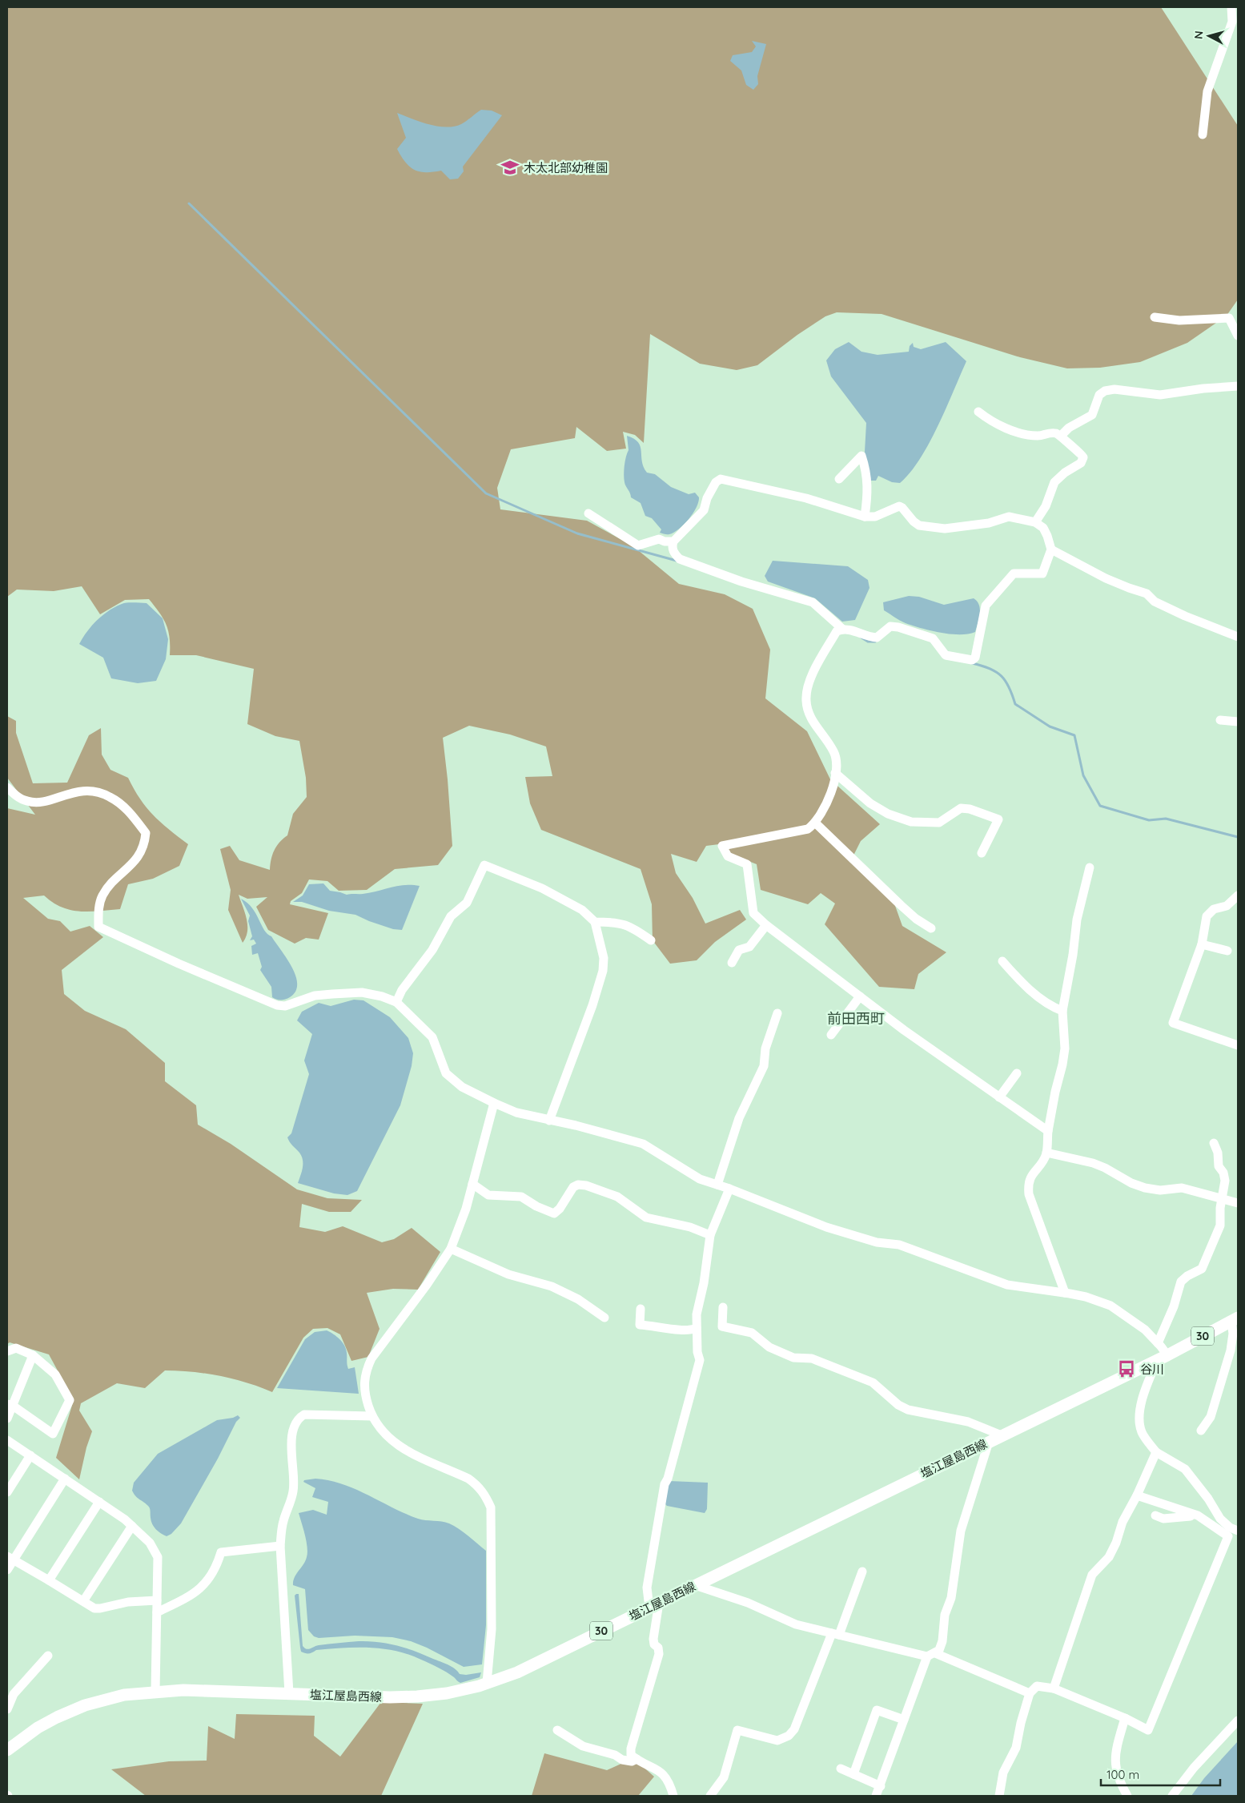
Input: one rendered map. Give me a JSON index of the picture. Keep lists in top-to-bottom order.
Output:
{
  "streets": {
    "main road": ["30", "塩江屋島西線"]
  },
  "districts": ["前田西町"],
  "places": {
    "school or university": ["木太北部幼稚園"],
    "bus stop": ["谷川"]
  },
  "scale_bar": "100 m",
  "north": "left"
}
